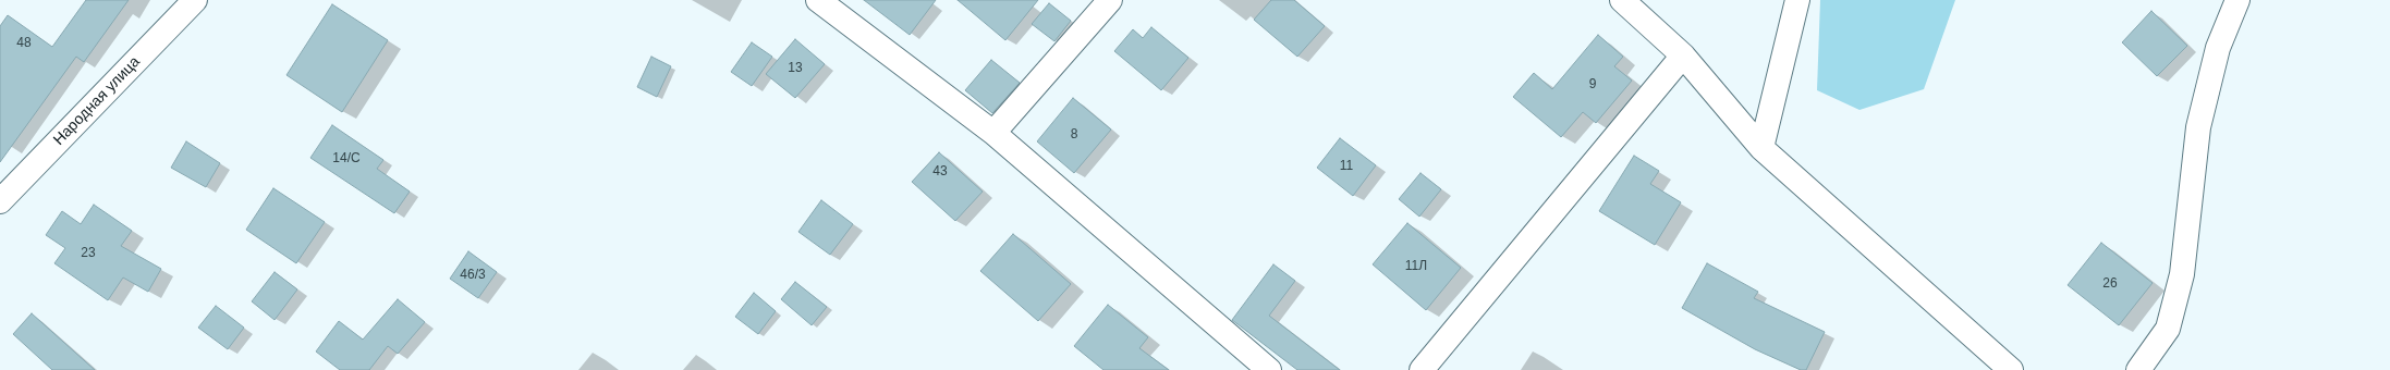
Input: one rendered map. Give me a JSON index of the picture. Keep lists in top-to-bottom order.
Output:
{
  "streets": {
    "street": ["Народная улица"]
  },
  "house_numbers": [
    "48",
    "13",
    "9",
    "8",
    "14/С",
    "11",
    "43",
    "23",
    "11Л",
    "46/3",
    "26"
  ]
}
